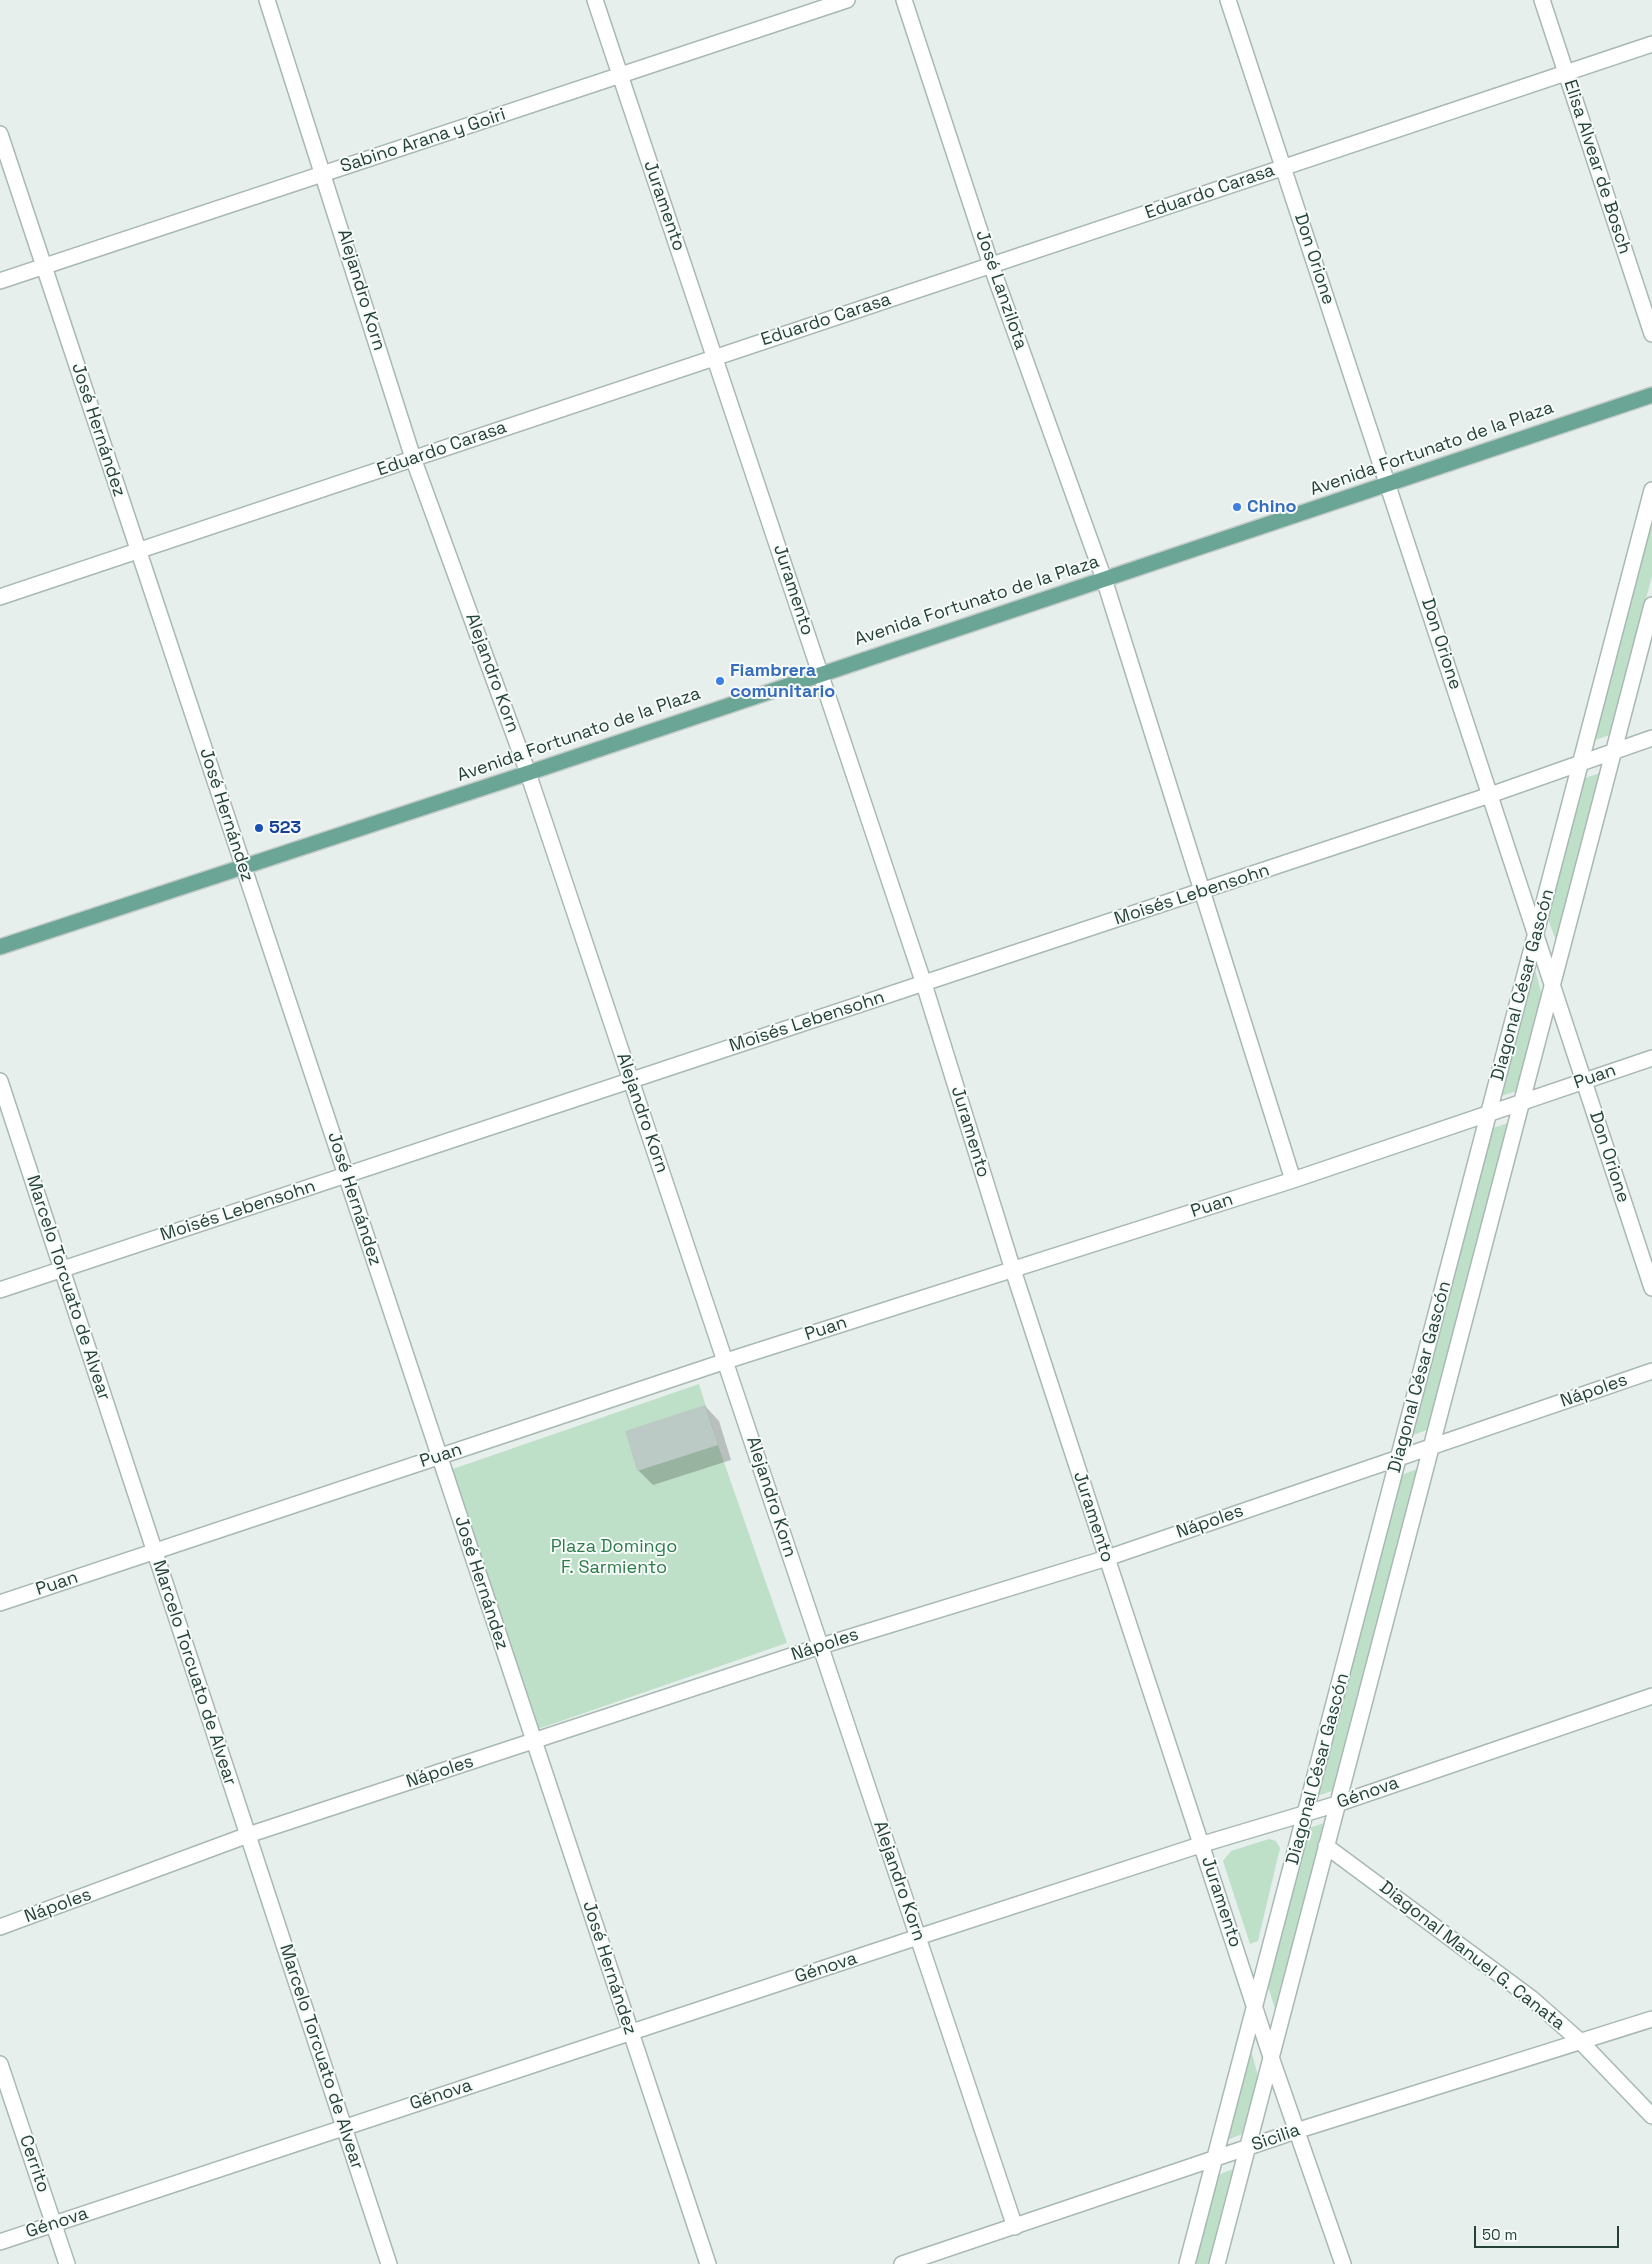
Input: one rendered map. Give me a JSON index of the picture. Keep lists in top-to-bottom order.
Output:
{
  "streets": {
    "main road": ["Avenida Fortunato de la Plaza"],
    "street": [
      "Sabino Arana y Goiri",
      "Elisa Alvear de Bosch",
      "Eduardo Carasa",
      "Juramento",
      "Don Orione",
      "Alejandro Korn",
      "José Lanzilota",
      "José Hernández",
      "Moisés Lebensohn",
      "Diagonal César Gascón",
      "Puan",
      "Marcelo Torcuato de Alvear",
      "Nápoles",
      "Génova",
      "Diagonal Manuel G. Canata",
      "Sicilia",
      "Cerrito"
    ]
  },
  "crossings": [
    ["Sabino Arana y Goiri", "Juramento"],
    ["Sabino Arana y Goiri", "Alejandro Korn"],
    ["Sabino Arana y Goiri", "José Hernández"],
    ["Elisa Alvear de Bosch", "Eduardo Carasa"],
    ["Eduardo Carasa", "Juramento"],
    ["Eduardo Carasa", "Don Orione"],
    ["Eduardo Carasa", "Alejandro Korn"],
    ["Eduardo Carasa", "José Lanzilota"],
    ["Eduardo Carasa", "José Hernández"],
    ["Juramento", "Avenida Fortunato de la Plaza"],
    ["Juramento", "Moisés Lebensohn"],
    ["Juramento", "Diagonal César Gascón"],
    ["Juramento", "Puan"],
    ["Juramento", "Nápoles"],
    ["Juramento", "Génova"],
    ["Juramento", "Sicilia"],
    ["Don Orione", "Avenida Fortunato de la Plaza"],
    ["Don Orione", "Moisés Lebensohn"],
    ["Don Orione", "Diagonal César Gascón"],
    ["Don Orione", "Puan"],
    ["Alejandro Korn", "Avenida Fortunato de la Plaza"],
    ["Alejandro Korn", "Moisés Lebensohn"],
    ["Alejandro Korn", "Puan"],
    ["Alejandro Korn", "Nápoles"],
    ["Alejandro Korn", "Génova"],
    ["Alejandro Korn", "Sicilia"],
    ["José Lanzilota", "Avenida Fortunato de la Plaza"],
    ["José Lanzilota", "Moisés Lebensohn"],
    ["José Lanzilota", "Puan"],
    ["José Hernández", "Avenida Fortunato de la Plaza"],
    ["José Hernández", "Moisés Lebensohn"],
    ["José Hernández", "Puan"],
    ["José Hernández", "Nápoles"],
    ["José Hernández", "Génova"],
    ["Moisés Lebensohn", "Diagonal César Gascón"],
    ["Moisés Lebensohn", "Marcelo Torcuato de Alvear"],
    ["Diagonal César Gascón", "Puan"],
    ["Diagonal César Gascón", "Nápoles"],
    ["Diagonal César Gascón", "Génova"],
    ["Diagonal César Gascón", "Diagonal Manuel G. Canata"],
    ["Diagonal César Gascón", "Sicilia"],
    ["Puan", "Marcelo Torcuato de Alvear"],
    ["Marcelo Torcuato de Alvear", "Nápoles"],
    ["Marcelo Torcuato de Alvear", "Génova"],
    ["Génova", "Cerrito"],
    ["Diagonal Manuel G. Canata", "Sicilia"]
  ],
  "parks": ["Plaza Domingo F. Sarmiento"],
  "places": ["Chino", "Fiambrera comunitario", "523"],
  "scale_bar": "50 m"
}
